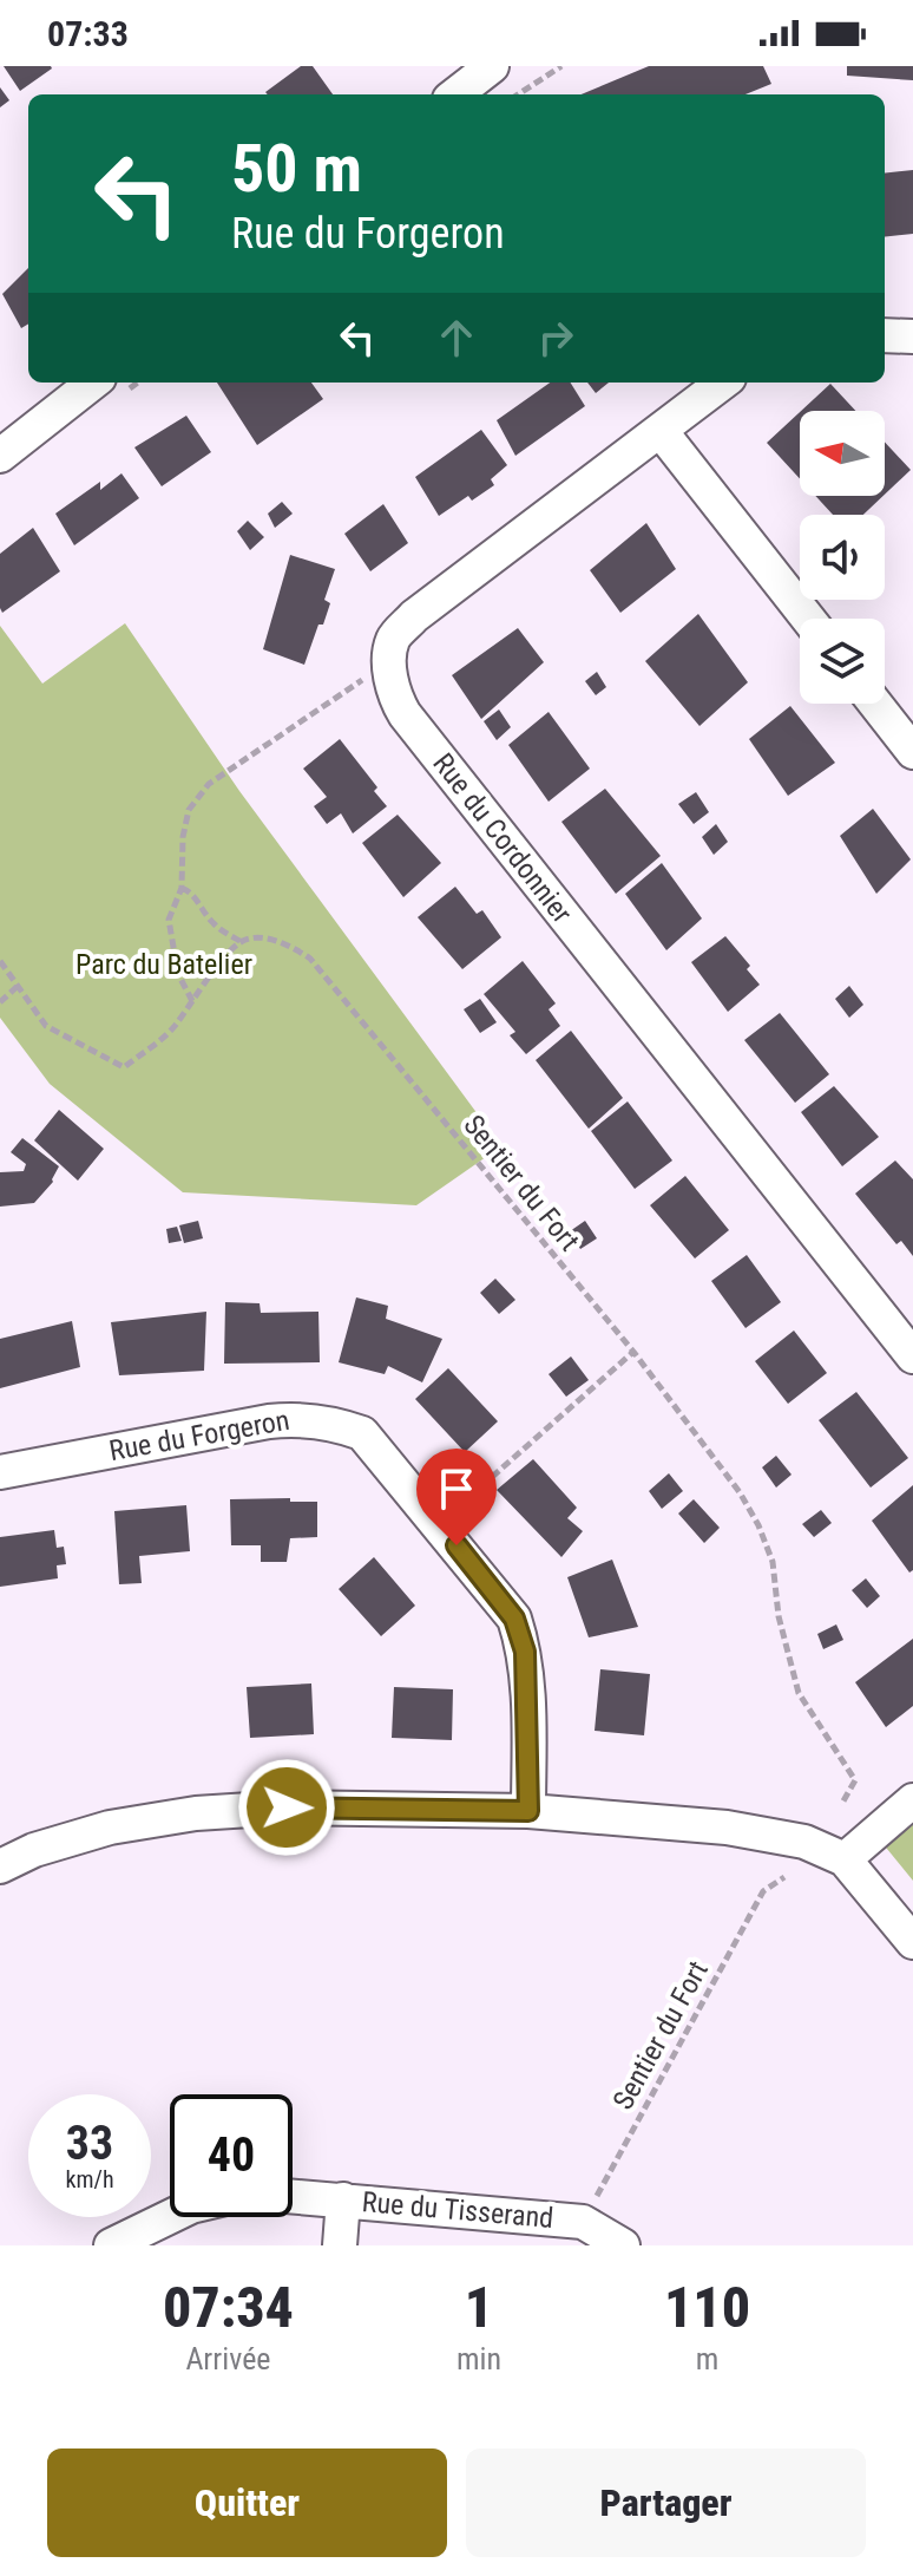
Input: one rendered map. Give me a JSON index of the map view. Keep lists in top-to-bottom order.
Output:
{
  "streets": {
    "street": ["Rue du Cordonnier", "Rue du Forgeron", "Rue du Tisserand"],
    "path": ["Sentier du Fort"]
  },
  "crossings": [
    ["Sentier du Fort", "Rue du Tisserand"]
  ],
  "parks": ["Parc du Batelier"],
  "north": "left",
  "page": {
    "status": "07:33",
    "turn": ["50 m", "Rue du Forgeron"],
    "speed": "33 km/h",
    "limit": "40",
    "eta": [
      "07:34",
      "Arrivée",
      "1",
      "min",
      "110",
      "m"
    ],
    "buttons": ["Quitter", "Partager"]
  }
}
